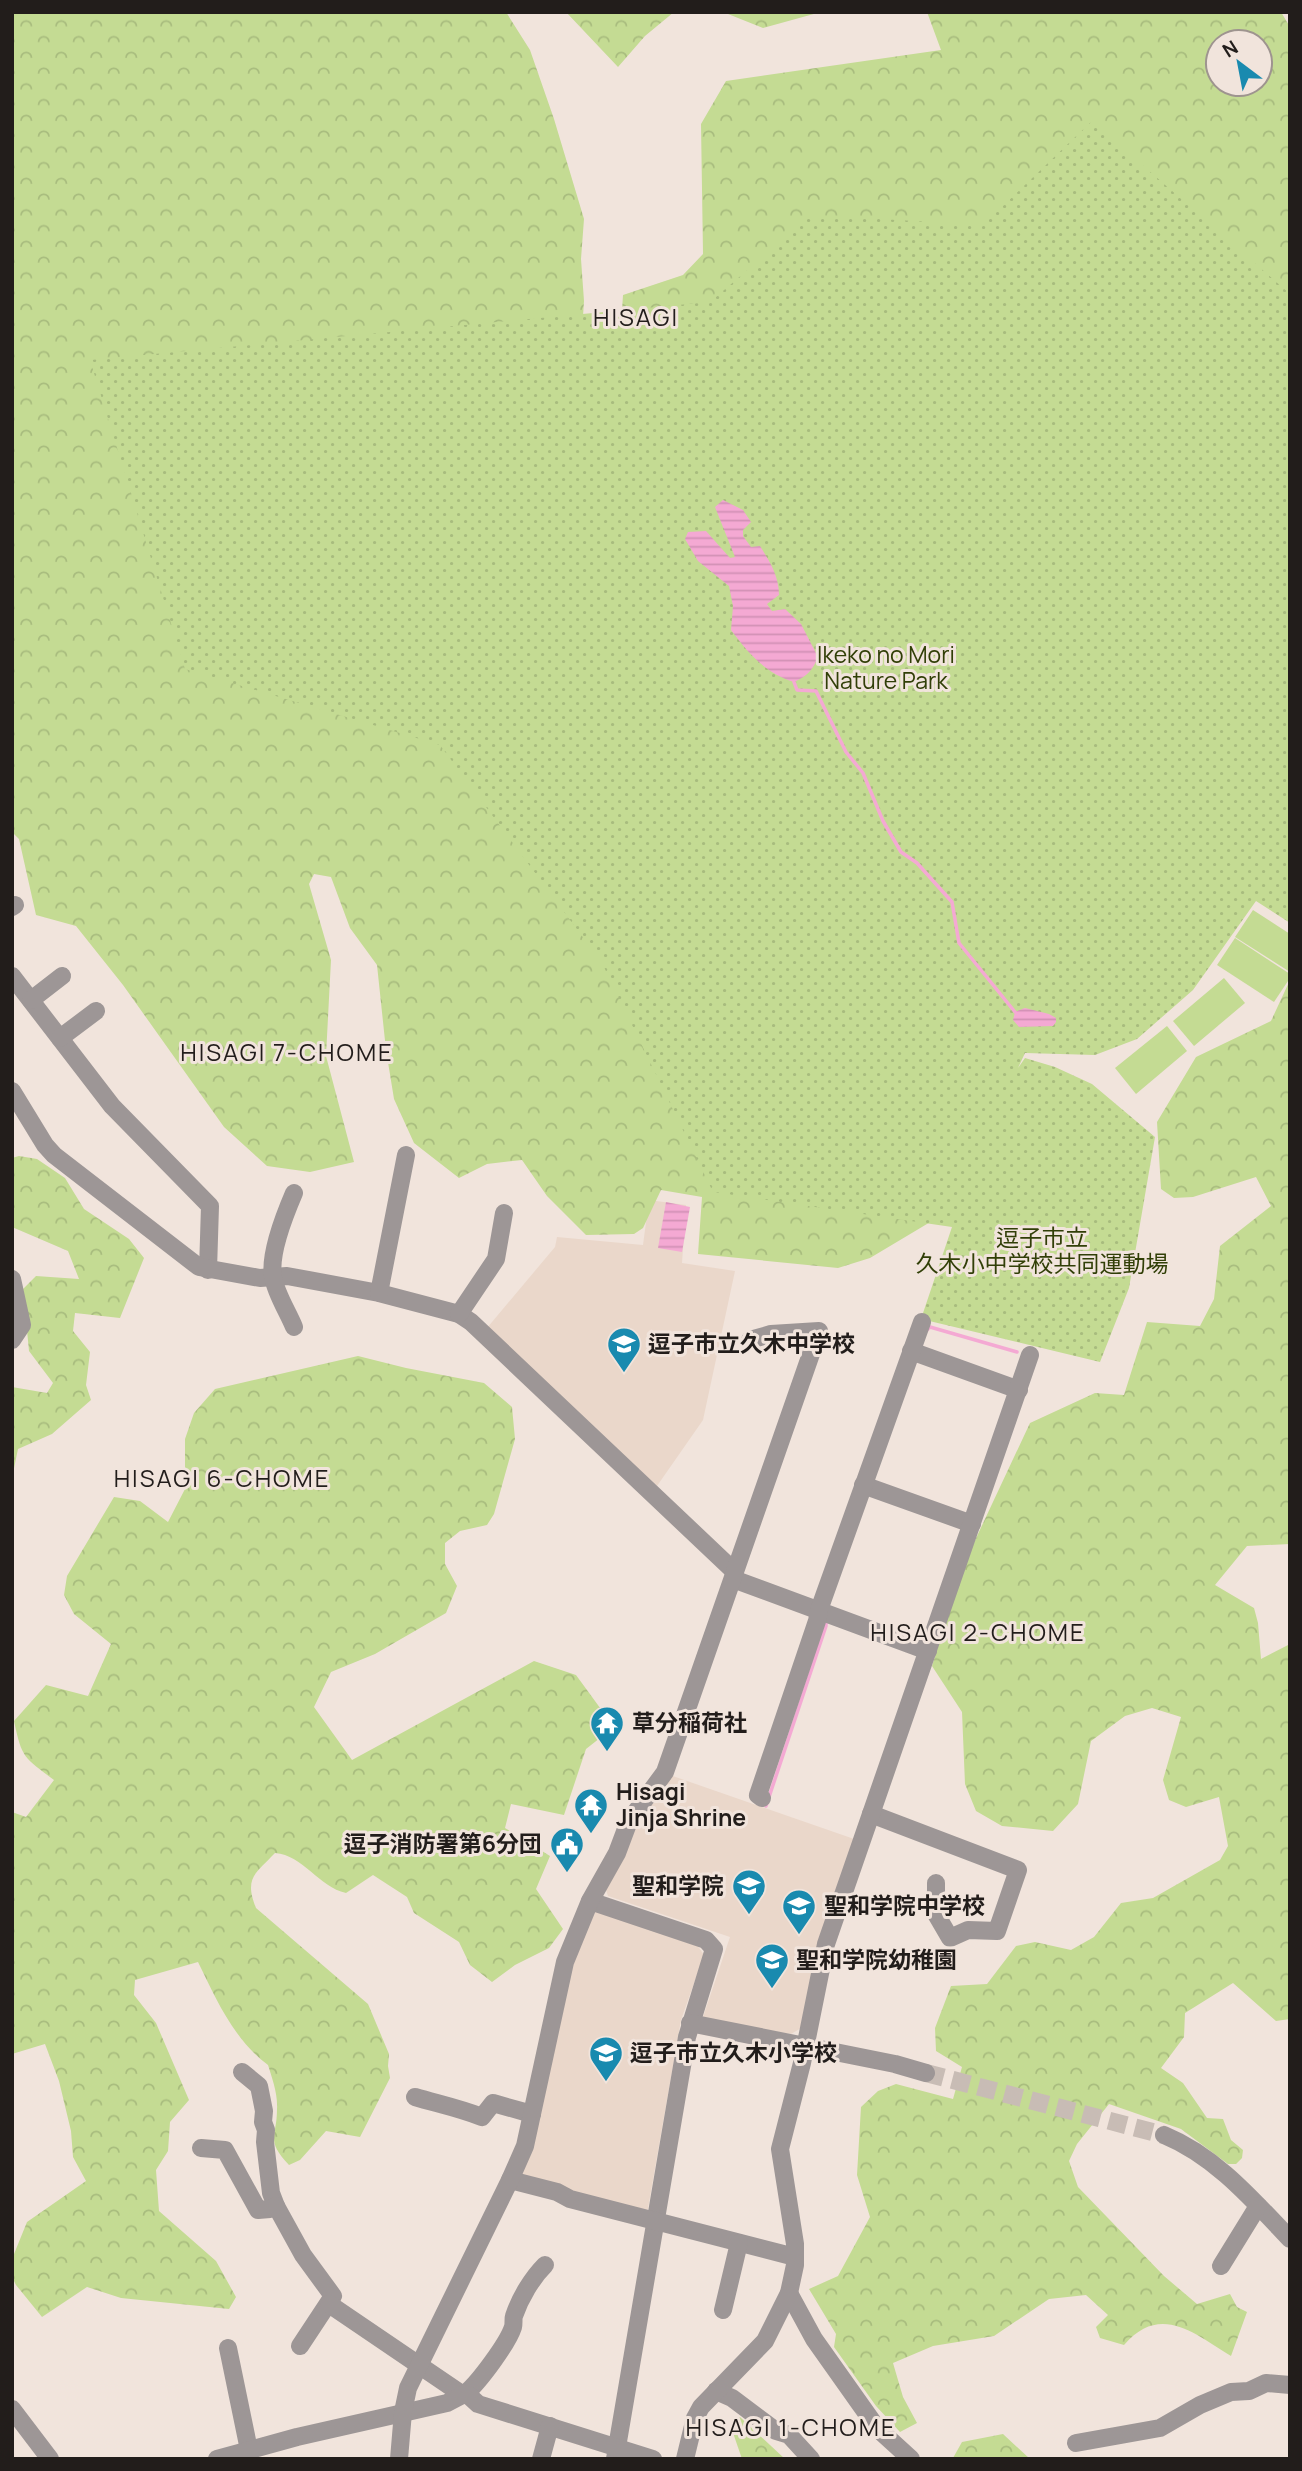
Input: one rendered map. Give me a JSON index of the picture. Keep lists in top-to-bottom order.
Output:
{
  "districts": [
    "HISAGI",
    "HISAGI 7-CHOME",
    "HISAGI 6-CHOME",
    "HISAGI 2-CHOME",
    "HISAGI 1-CHOME"
  ],
  "parks": ["Ikeko no Mori Nature Park", "逗子市立 久木小中学校共同運動場"],
  "places": {
    "school or university": [
      "逗子市立久木中学校",
      "聖和学院",
      "聖和学院中学校",
      "聖和学院幼稚園",
      "逗子市立久木小学校"
    ],
    "temple": ["草分稲荷社", "Hisagi Jinja Shrine"],
    "public building": ["逗子消防署第6分団"]
  },
  "north": "top left"
}
